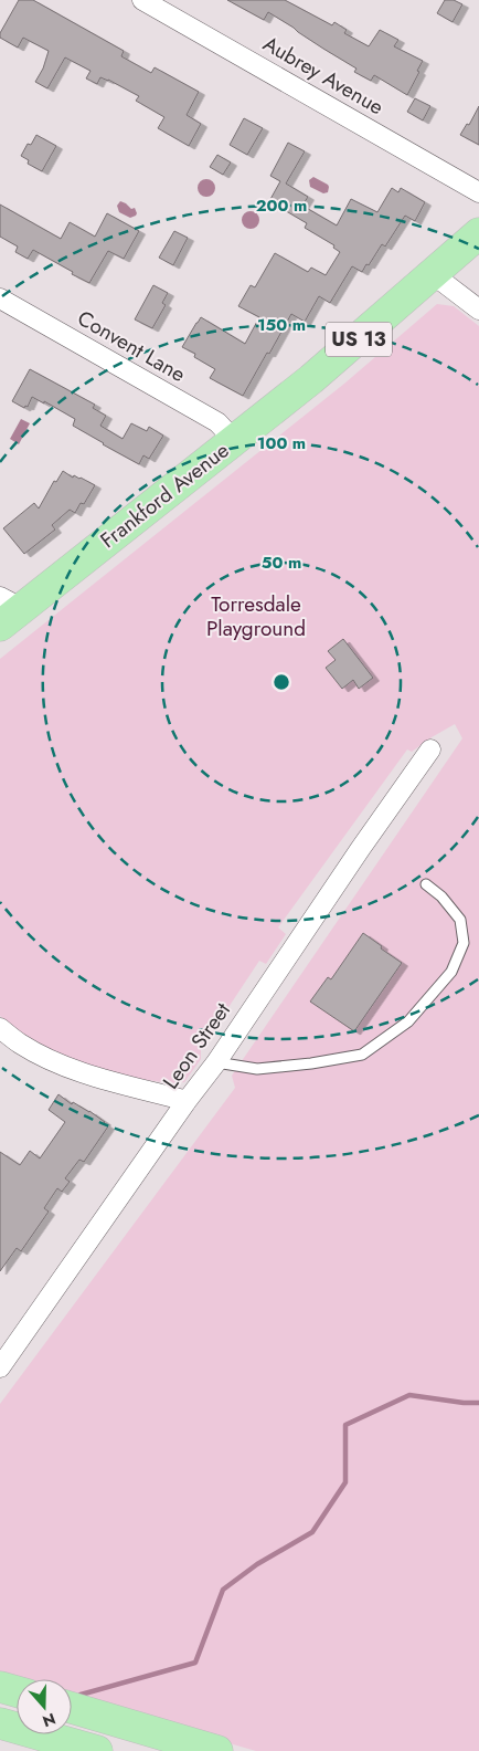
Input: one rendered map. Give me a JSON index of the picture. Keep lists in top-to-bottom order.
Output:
{
  "streets": {
    "main road": ["US 13", "Frankford Avenue"],
    "street": ["Aubrey Avenue", "Convent Lane", "Leon Street"]
  },
  "crossings": [
    ["Convent Lane", "Frankford Avenue"]
  ],
  "parks": ["Torresdale Playground"],
  "north": "bottom",
  "rings": [
    "200 m",
    "150 m",
    "100 m",
    "50 m"
  ]
}
